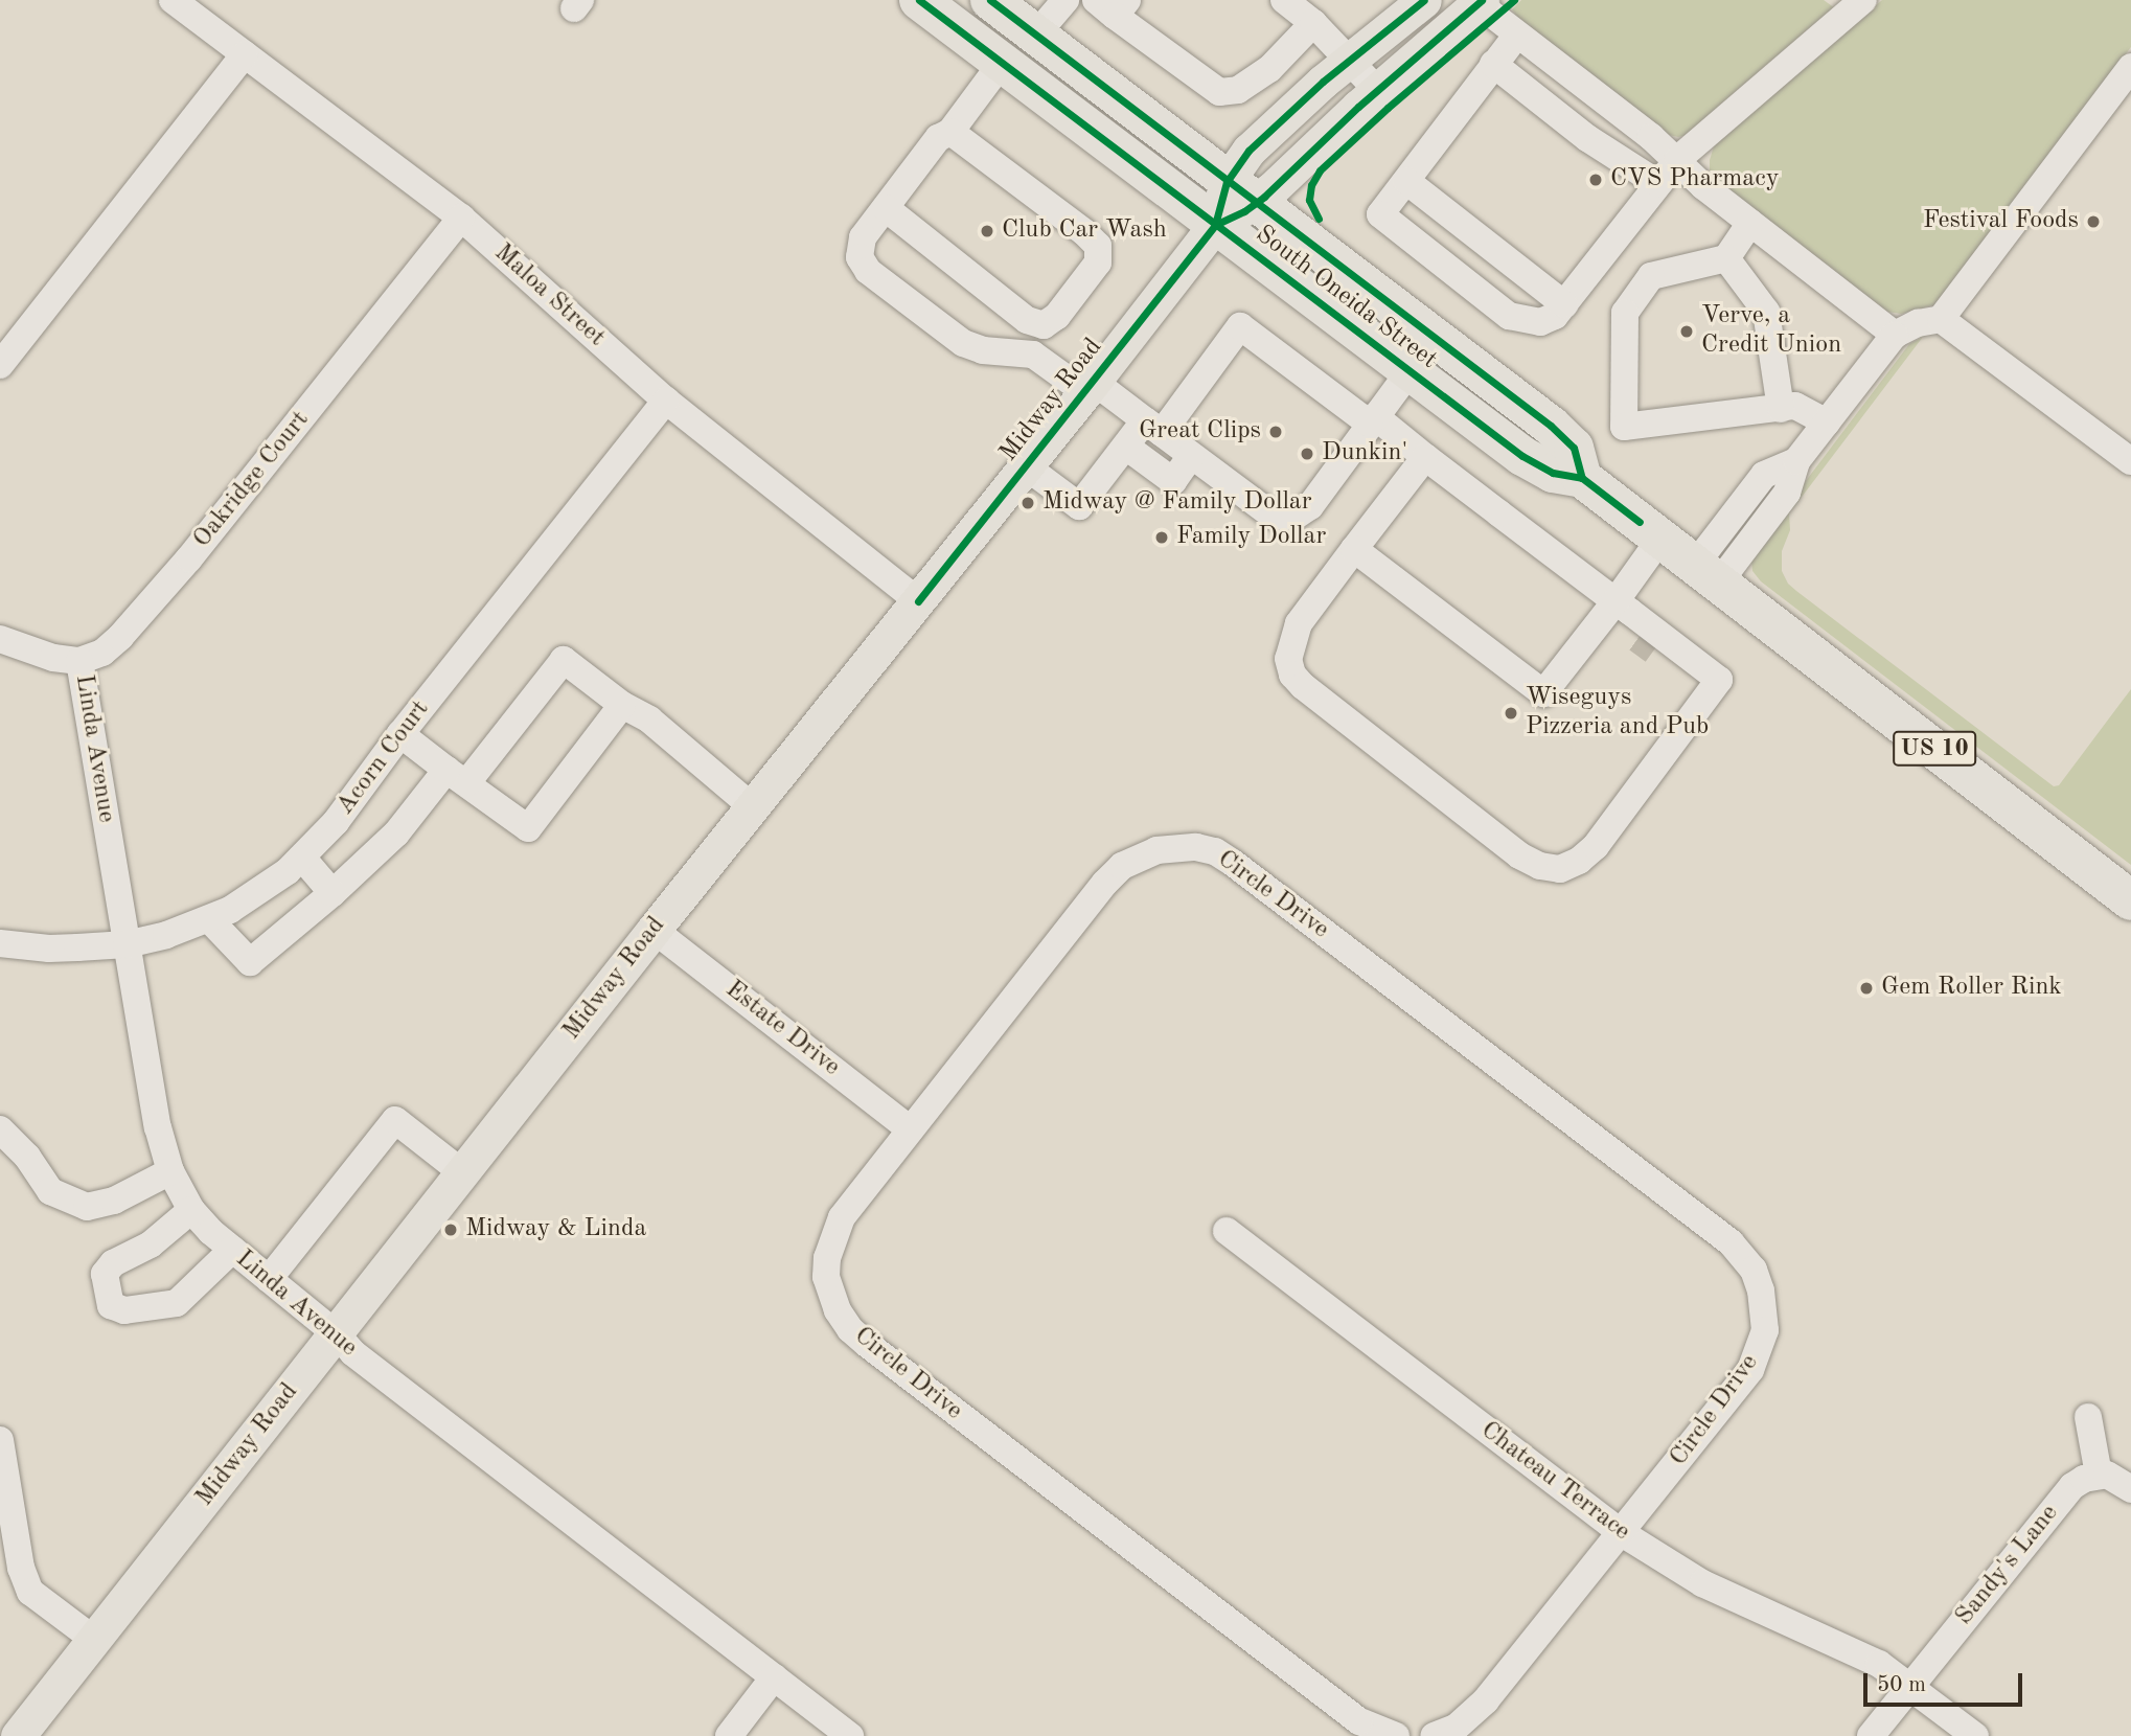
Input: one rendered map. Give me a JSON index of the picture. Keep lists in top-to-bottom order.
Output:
{
  "streets": {
    "highway": ["South Oneida Street", "US 10"],
    "main road": ["Midway Road"],
    "street": [
      "Maloa Street",
      "Oakridge Court",
      "Linda Avenue",
      "Acorn Court",
      "Circle Drive",
      "Estate Drive",
      "Chateau Terrace",
      "Sandy's Lane"
    ]
  },
  "crossings": [
    ["Maloa Street", "Midway Road"],
    ["Maloa Street", "Oakridge Court"],
    ["Maloa Street", "Acorn Court"],
    ["South Oneida Street", "Midway Road"],
    ["Midway Road", "Linda Avenue"],
    ["Midway Road", "Estate Drive"],
    ["Oakridge Court", "Linda Avenue"],
    ["Linda Avenue", "Acorn Court"],
    ["Circle Drive", "Estate Drive"],
    ["Circle Drive", "Chateau Terrace"],
    ["Chateau Terrace", "Sandy's Lane"]
  ],
  "places": [
    "CVS Pharmacy",
    "Festival Foods",
    "Club Car Wash",
    "Verve, a Credit Union",
    "Great Clips",
    "Dunkin'",
    "Midway @ Family Dollar",
    "Family Dollar",
    "Wiseguys Pizzeria and Pub",
    "Gem Roller Rink",
    "Midway & Linda"
  ],
  "scale_bar": "50 m"
}
